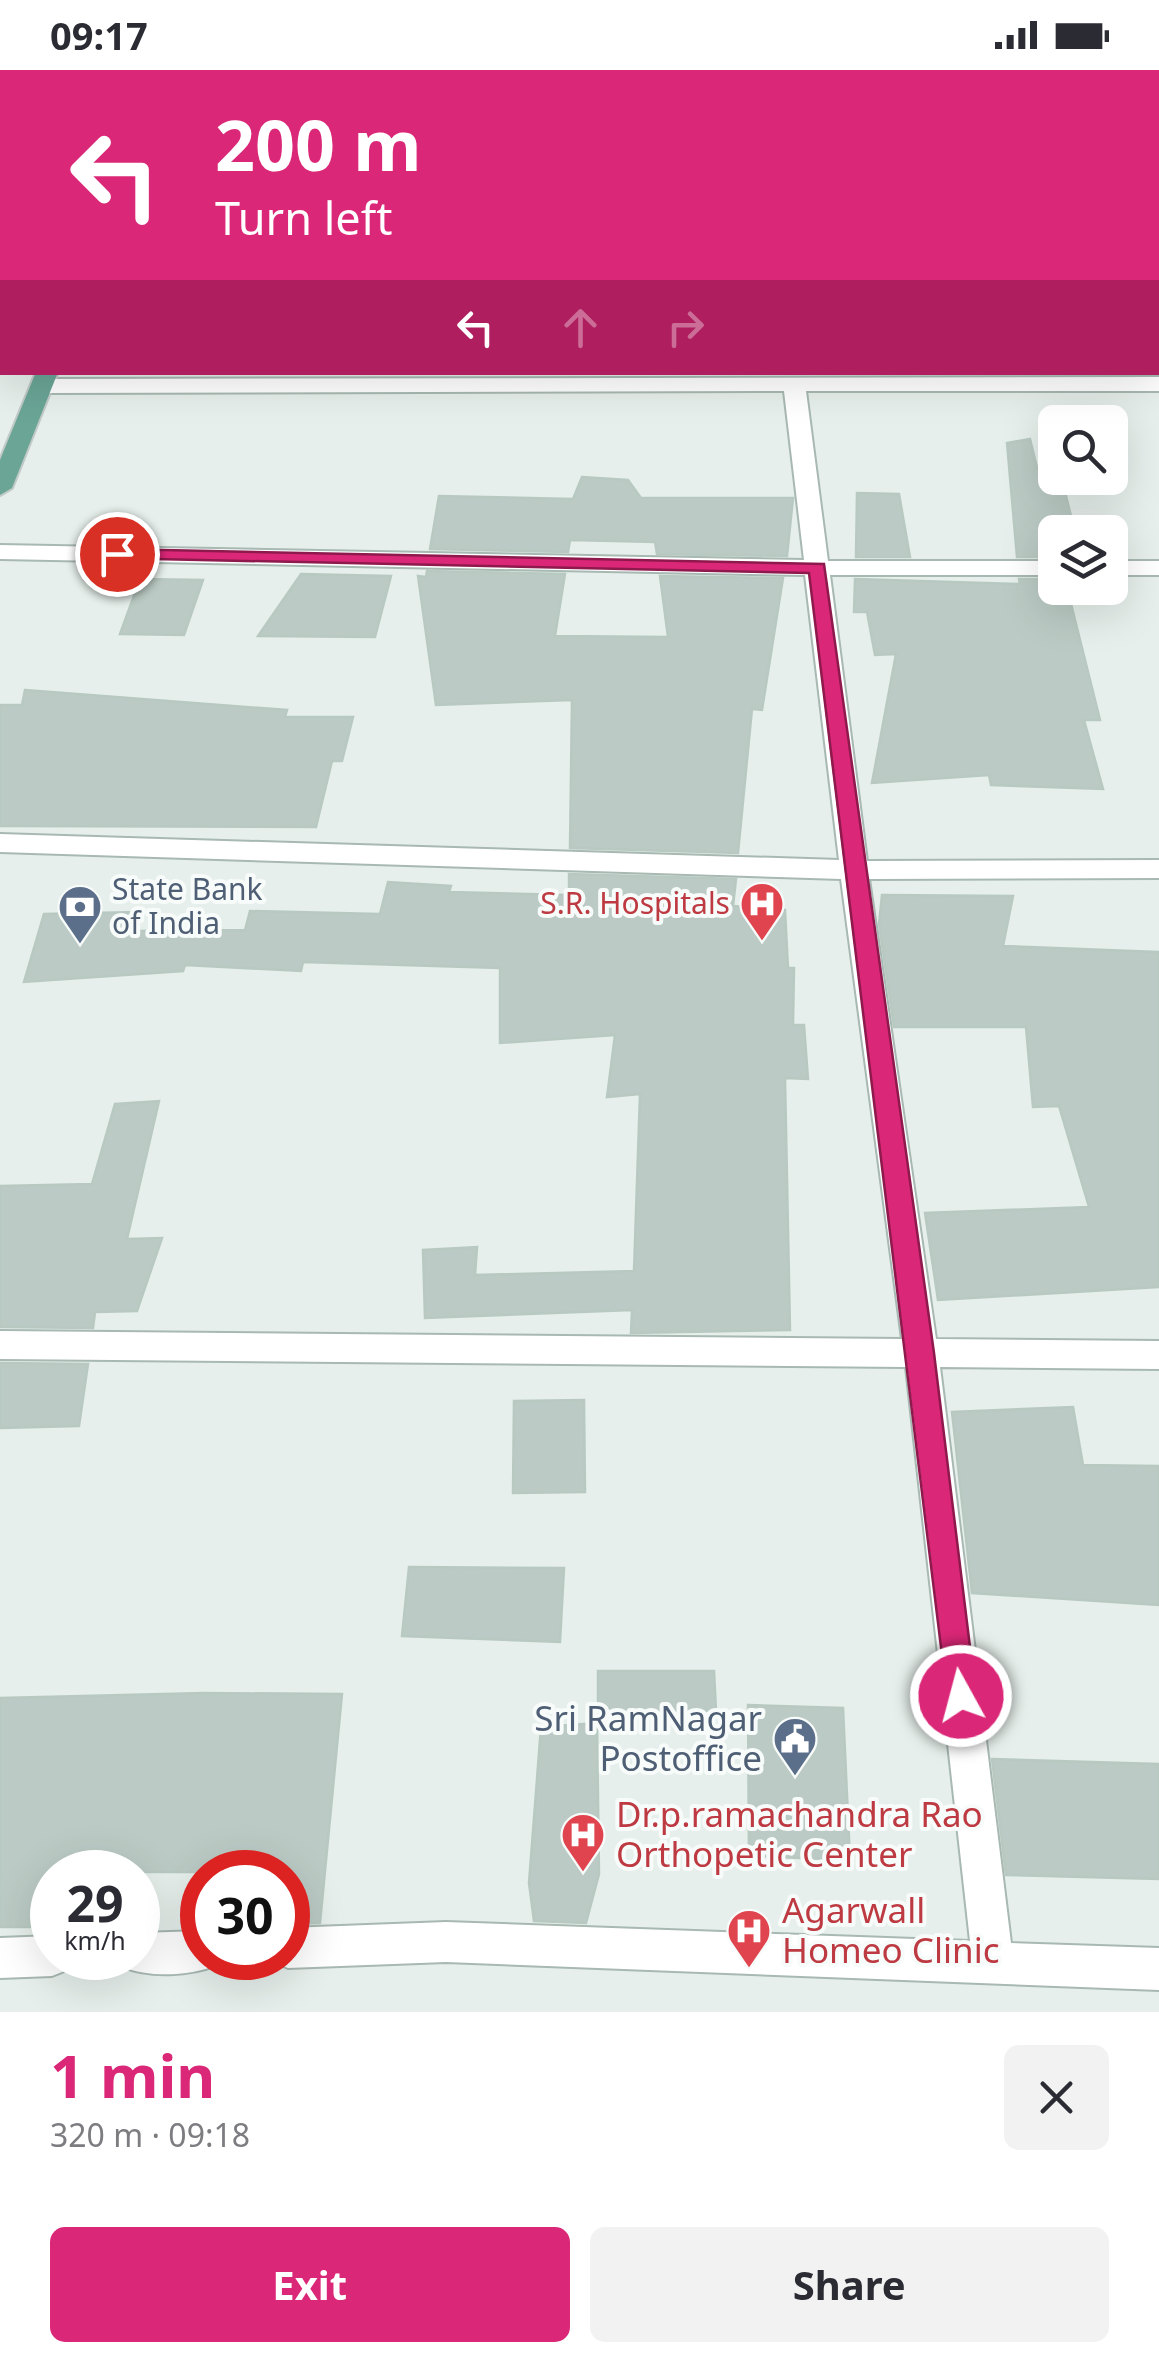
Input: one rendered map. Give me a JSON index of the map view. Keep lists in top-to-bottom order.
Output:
{
  "places": {
    "hospital": ["S.R. Hospitals", "Dr.p.ramachandra Rao Orthopetic Center", "Agarwall Homeo Clinic"],
    "bank": ["State Bank of India"],
    "public building": ["Sri RamNagar Postoffice"]
  },
  "page": {
    "status": "09:17",
    "turn": ["200 m", "Turn left"],
    "speed": "29 km/h",
    "limit": "30",
    "heading": ["1 min", "320 m · 09:18"],
    "buttons": ["Exit", "Share"]
  }
}
